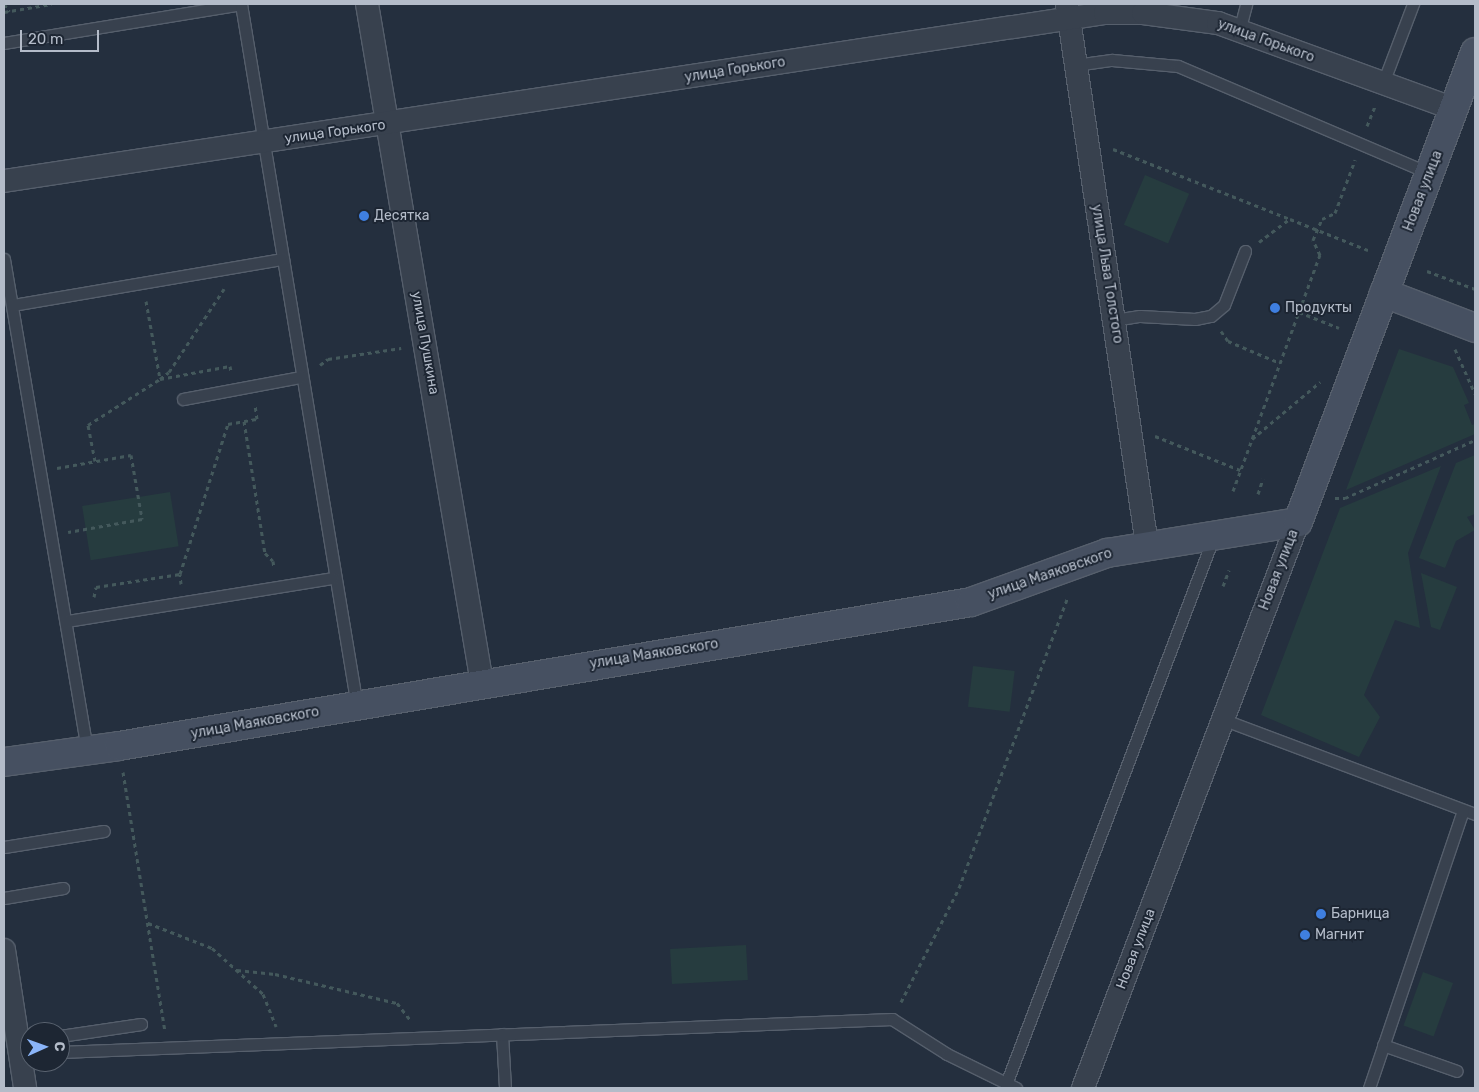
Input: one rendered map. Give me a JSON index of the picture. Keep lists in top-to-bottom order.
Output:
{
  "streets": {
    "street": [
      "улица Горького",
      "Новая улица",
      "улица Льва Толстого",
      "улица Пушкина",
      "улица Маяковского"
    ]
  },
  "crossings": [
    ["улица Горького", "Новая улица"],
    ["улица Горького", "улица Льва Толстого"],
    ["улица Горького", "улица Пушкина"],
    ["Новая улица", "улица Маяковского"],
    ["улица Льва Толстого", "улица Маяковского"],
    ["улица Пушкина", "улица Маяковского"]
  ],
  "places": [
    "Десятка",
    "Продукты",
    "Барница",
    "Магнит"
  ],
  "scale_bar": "20 m",
  "north": "right"
}
